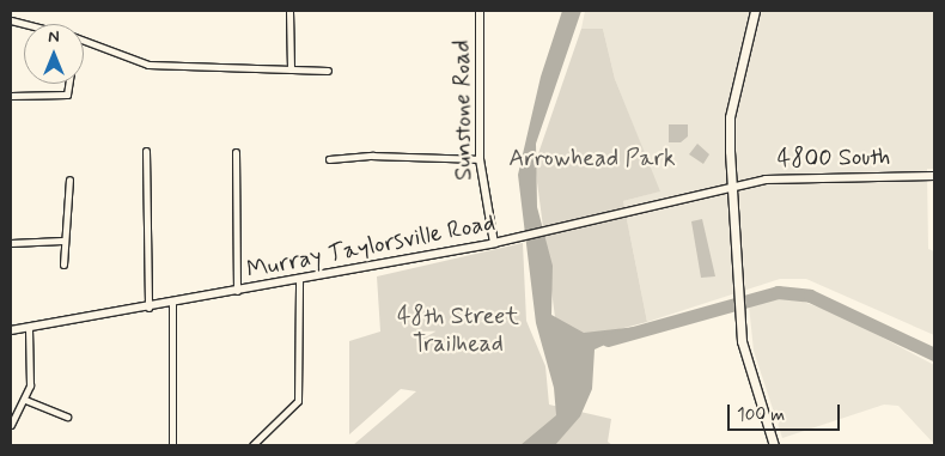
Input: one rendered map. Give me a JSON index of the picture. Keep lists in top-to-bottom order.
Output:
{
  "streets": {
    "street": ["Sunstone Road", "4800 South", "Murray Taylorsville Road"]
  },
  "crossings": [
    ["Sunstone Road", "Murray Taylorsville Road"],
    ["4800 South", "Murray Taylorsville Road"]
  ],
  "parks": ["Arrowhead Park", "48th Street Trailhead"],
  "scale_bar": "100 m",
  "north": "top"
}
